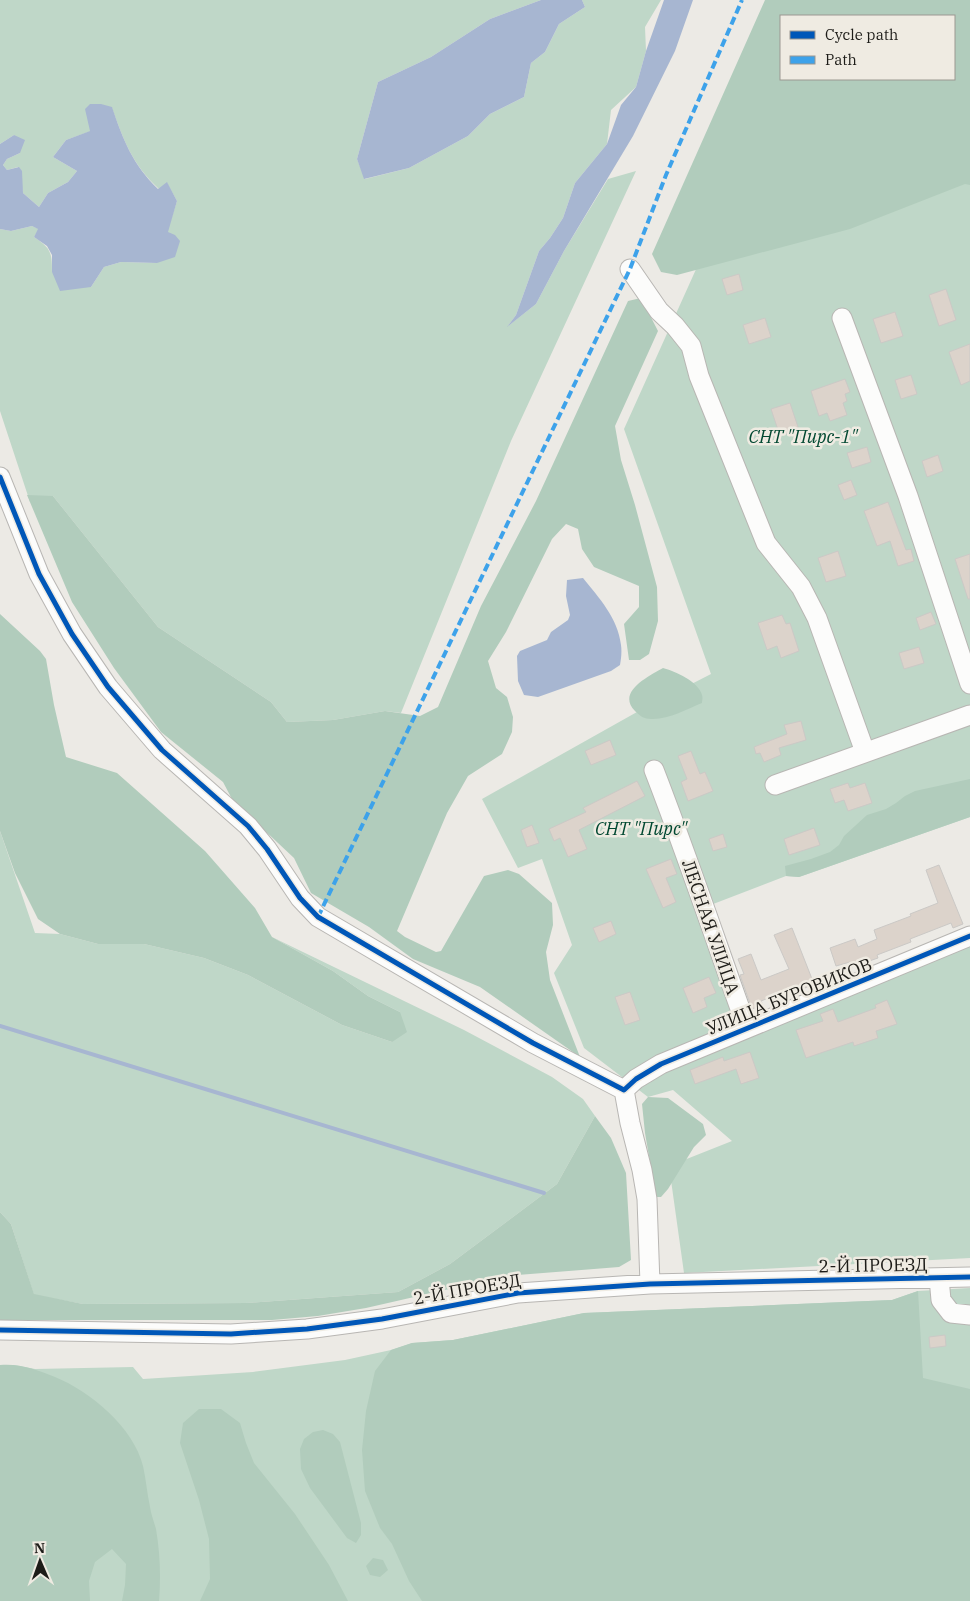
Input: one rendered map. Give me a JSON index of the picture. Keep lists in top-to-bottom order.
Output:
{
  "streets": {
    "street": ["ЛЕСНАЯ УЛИЦА", "УЛИЦА БУРОВИКОВ", "2-Й ПРОЕЗД"]
  },
  "crossings": [
    ["ЛЕСНАЯ УЛИЦА", "УЛИЦА БУРОВИКОВ"]
  ],
  "parks": ["СНТ \"Пирс-1\"", "СНТ \"Пирс\""],
  "legend": ["Cycle path", "Path"],
  "north": "top"
}
